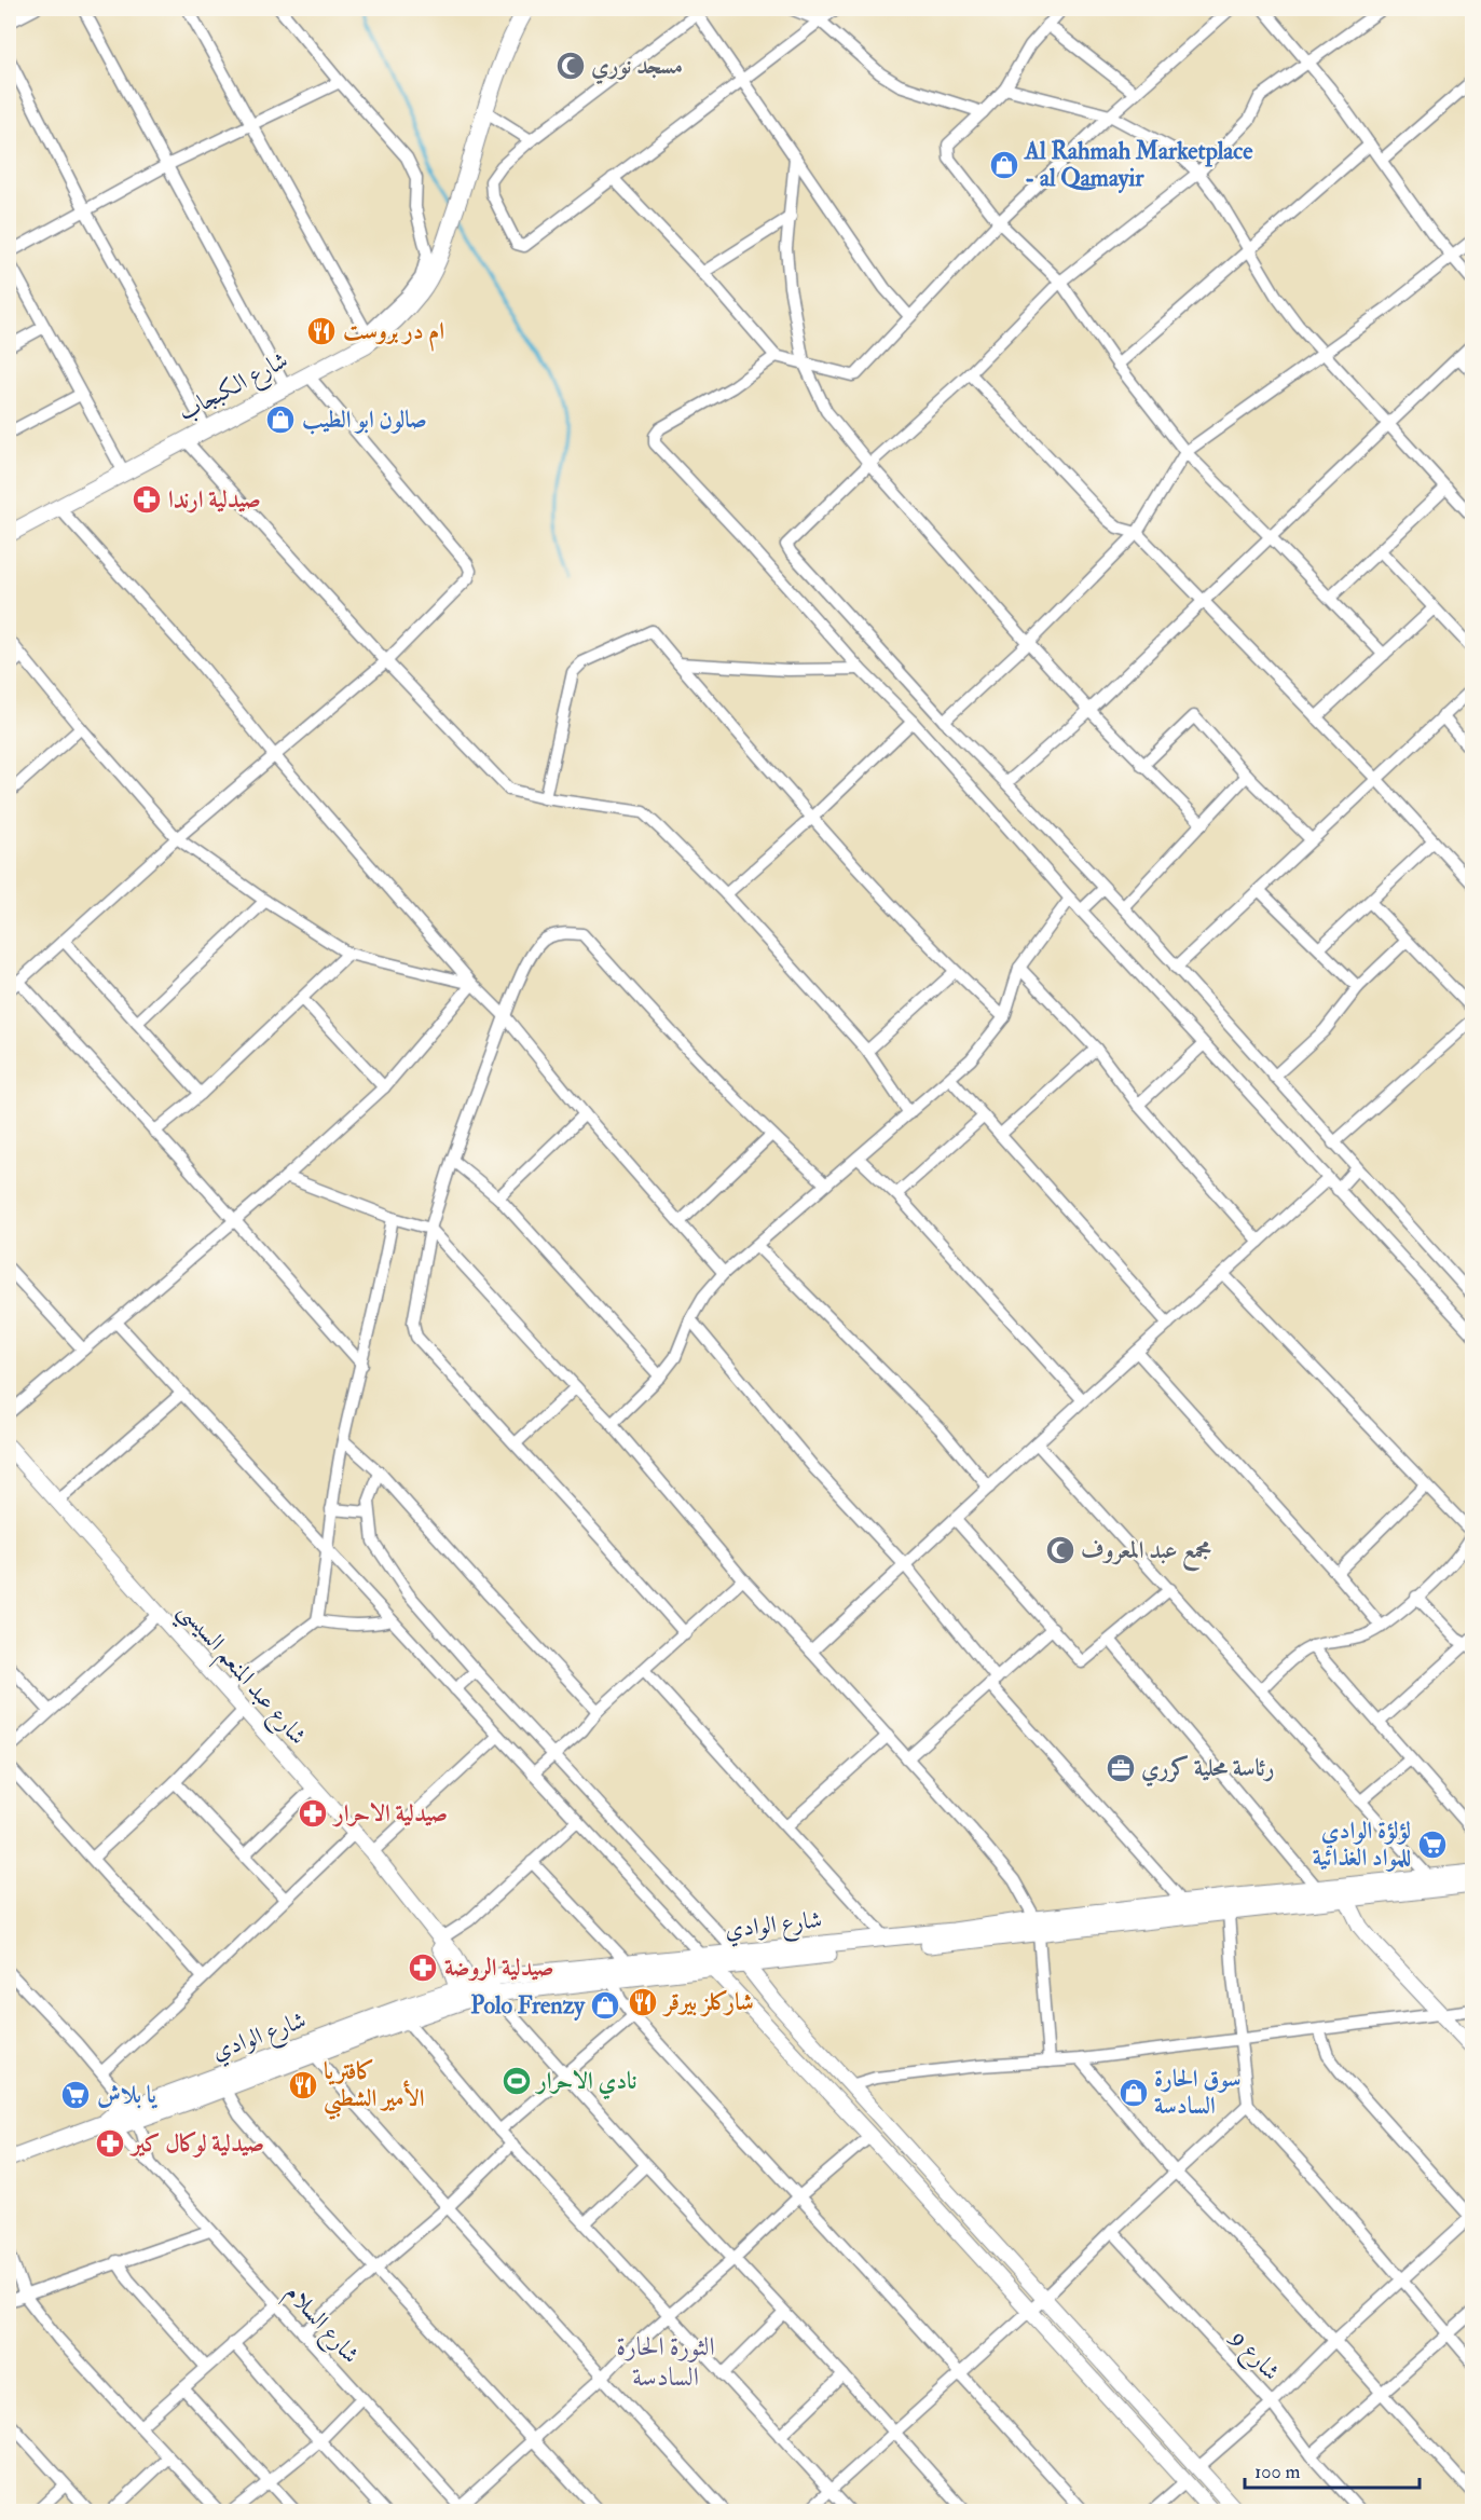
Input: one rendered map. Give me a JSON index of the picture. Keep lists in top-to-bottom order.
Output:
{
  "streets": {
    "main road": ["شارع الكبجاب", "شارع الوادي"],
    "street": ["شارع عبد المنعم السيسي", "شارع السلام", "شارع 9"]
  },
  "crossings": [
    ["شارع عبد المنعم السيسي", "شارع الوادي"],
    ["شارع الوادي", "شارع السلام"]
  ],
  "districts": ["الثورة الحارة السادسة"],
  "places": {
    "mosque": ["مسجد نوري", "مجمع عبد المعروف"],
    "shop": [
      "Al Rahmah Marketplace - al Qamayir",
      "صالون ابو الطيب",
      "Polo Frenzy",
      "سوق الحارة السادسة"
    ],
    "restaurant": ["ام در بروست", "شاركلز بيرقر", "كافتريا الأمير الشطبي"],
    "pharmacy": [
      "صيدلية ارندا",
      "صيدلية الاحرار",
      "صيدلية الروضة",
      "صيدلية لوكال كير"
    ],
    "office": ["رئاسة محلية كرري"],
    "supermarket": ["لؤلؤة الوادي للمواد الغذائية", "يا بلاش"],
    "sports": ["نادي الاحرار"]
  },
  "scale_bar": "100 m"
}
